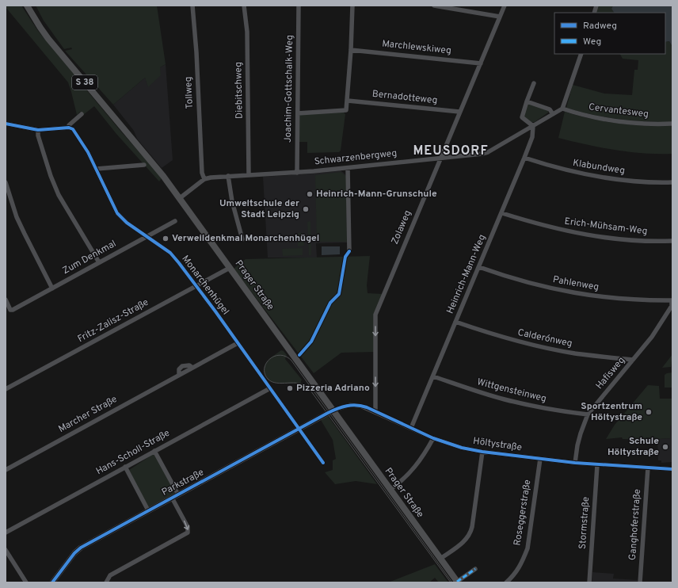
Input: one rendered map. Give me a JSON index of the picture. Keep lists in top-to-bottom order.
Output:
{
  "streets": {
    "main road": ["S 38", "Prager Straße"],
    "street": [
      "Marchlewskiweg",
      "Joachim-Gottschalk-Weg",
      "Diebitschweg",
      "Tollweg",
      "Bernadotteweg",
      "Cervantesweg",
      "Schwarzenbergweg",
      "Klabundweg",
      "Erich-Mühsam-Weg",
      "Zolaweg",
      "Zum Denkmal",
      "Heinrich-Mann-Weg",
      "Pahlenweg",
      "Monarchenhügel",
      "Fritz-Zalisz-Straße",
      "Calderónweg",
      "Hafisweg",
      "Wittgensteinweg",
      "Marcher Straße",
      "Höltystraße",
      "Hans-Scholl-Straße",
      "Parkstraße",
      "Roseggerstraße",
      "Stormstraße",
      "Ganghoferstraße"
    ]
  },
  "crossings": [
    ["Marchlewskiweg", "Zolaweg"],
    ["Joachim-Gottschalk-Weg", "Schwarzenbergweg"],
    ["Diebitschweg", "Schwarzenbergweg"],
    ["Tollweg", "Schwarzenbergweg"],
    ["Bernadotteweg", "Zolaweg"],
    ["Cervantesweg", "Schwarzenbergweg"],
    ["Schwarzenbergweg", "Zolaweg"],
    ["Schwarzenbergweg", "Heinrich-Mann-Weg"],
    ["Schwarzenbergweg", "Prager Straße"],
    ["Klabundweg", "Heinrich-Mann-Weg"],
    ["Erich-Mühsam-Weg", "Heinrich-Mann-Weg"],
    ["Zolaweg", "Höltystraße"],
    ["Zum Denkmal", "Monarchenhügel"],
    ["Heinrich-Mann-Weg", "Pahlenweg"],
    ["Heinrich-Mann-Weg", "Calderónweg"],
    ["Heinrich-Mann-Weg", "Wittgensteinweg"],
    ["Heinrich-Mann-Weg", "Höltystraße"],
    ["Pahlenweg", "Hafisweg"],
    ["Monarchenhügel", "Fritz-Zalisz-Straße"],
    ["Monarchenhügel", "Marcher Straße"],
    ["Monarchenhügel", "Hans-Scholl-Straße"],
    ["Monarchenhügel", "Parkstraße"],
    ["Prager Straße", "Fritz-Zalisz-Straße"],
    ["Prager Straße", "Höltystraße"],
    ["Prager Straße", "Parkstraße"],
    ["Calderónweg", "Hafisweg"],
    ["Hafisweg", "Wittgensteinweg"],
    ["Hafisweg", "Höltystraße"],
    ["Höltystraße", "Parkstraße"],
    ["Höltystraße", "Roseggerstraße"],
    ["Höltystraße", "Stormstraße"],
    ["Höltystraße", "Ganghoferstraße"]
  ],
  "one_way": ["Zolaweg"],
  "districts": ["MEUSDORF"],
  "places": [
    "Heinrich-Mann-Grunschule",
    "Umweltschule der Stadt Leipzig",
    "Verweildenkmal Monarchenhügel",
    "Pizzeria Adriano",
    "Sportzentrum Höltystraße",
    "Schule Höltystraße"
  ],
  "legend": ["Radweg", "Weg"]
}
